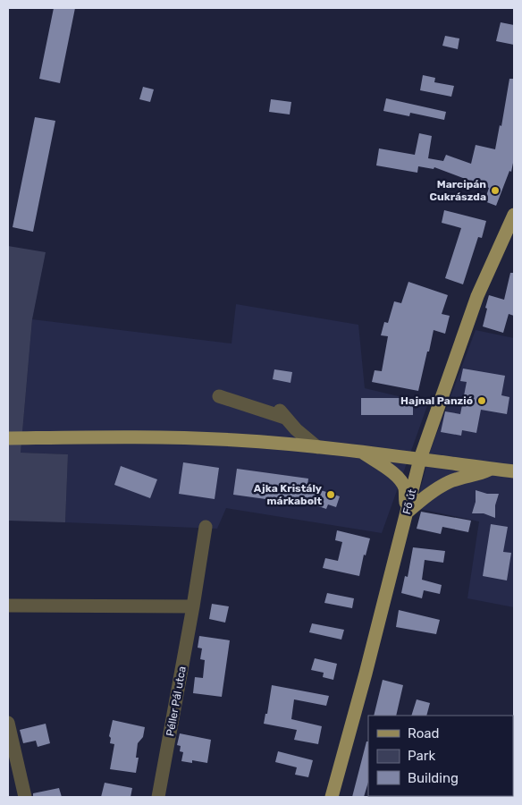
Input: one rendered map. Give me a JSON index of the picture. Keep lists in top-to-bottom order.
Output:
{
  "streets": {
    "main road": ["Fő út"],
    "street": ["Péller Pál utca"]
  },
  "places": ["Marcipán Cukrászda", "Hajnal Panzió", "Ajka Kristály márkabolt"],
  "legend": ["Road", "Park", "Building"]
}
